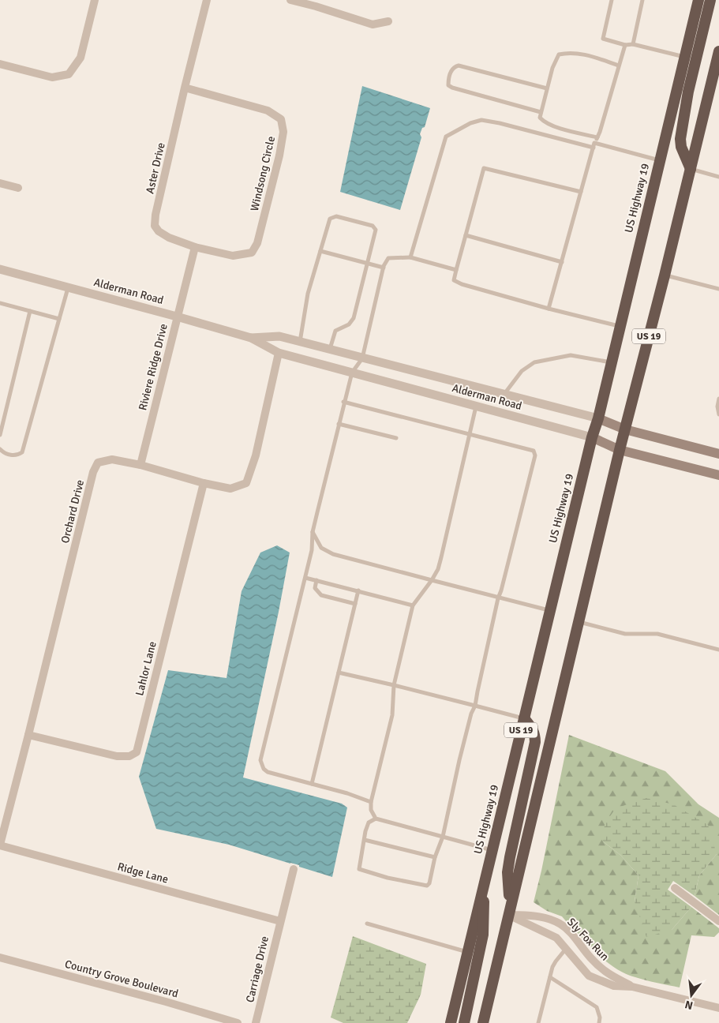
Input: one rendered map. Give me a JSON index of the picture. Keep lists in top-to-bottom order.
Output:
{
  "streets": {
    "highway": ["US Highway 19", "US 19"],
    "main road": ["Alderman Road"],
    "street": [
      "Aster Drive",
      "Windsong Circle",
      "Riviere Ridge Drive",
      "Orchard Drive",
      "Lahlor Lane",
      "Ridge Lane",
      "Sly Fox Run",
      "Carriage Drive",
      "Country Grove Boulevard"
    ]
  },
  "crossings": [
    ["Aster Drive", "Windsong Circle"],
    ["US Highway 19", "Alderman Road"],
    ["Alderman Road", "US 19"],
    ["Alderman Road", "Riviere Ridge Drive"],
    ["Alderman Road", "Orchard Drive"],
    ["US 19", "Sly Fox Run"],
    ["Riviere Ridge Drive", "Orchard Drive"],
    ["Orchard Drive", "Lahlor Lane"],
    ["Orchard Drive", "Ridge Lane"],
    ["Ridge Lane", "Carriage Drive"]
  ],
  "north": "bottom"
}
